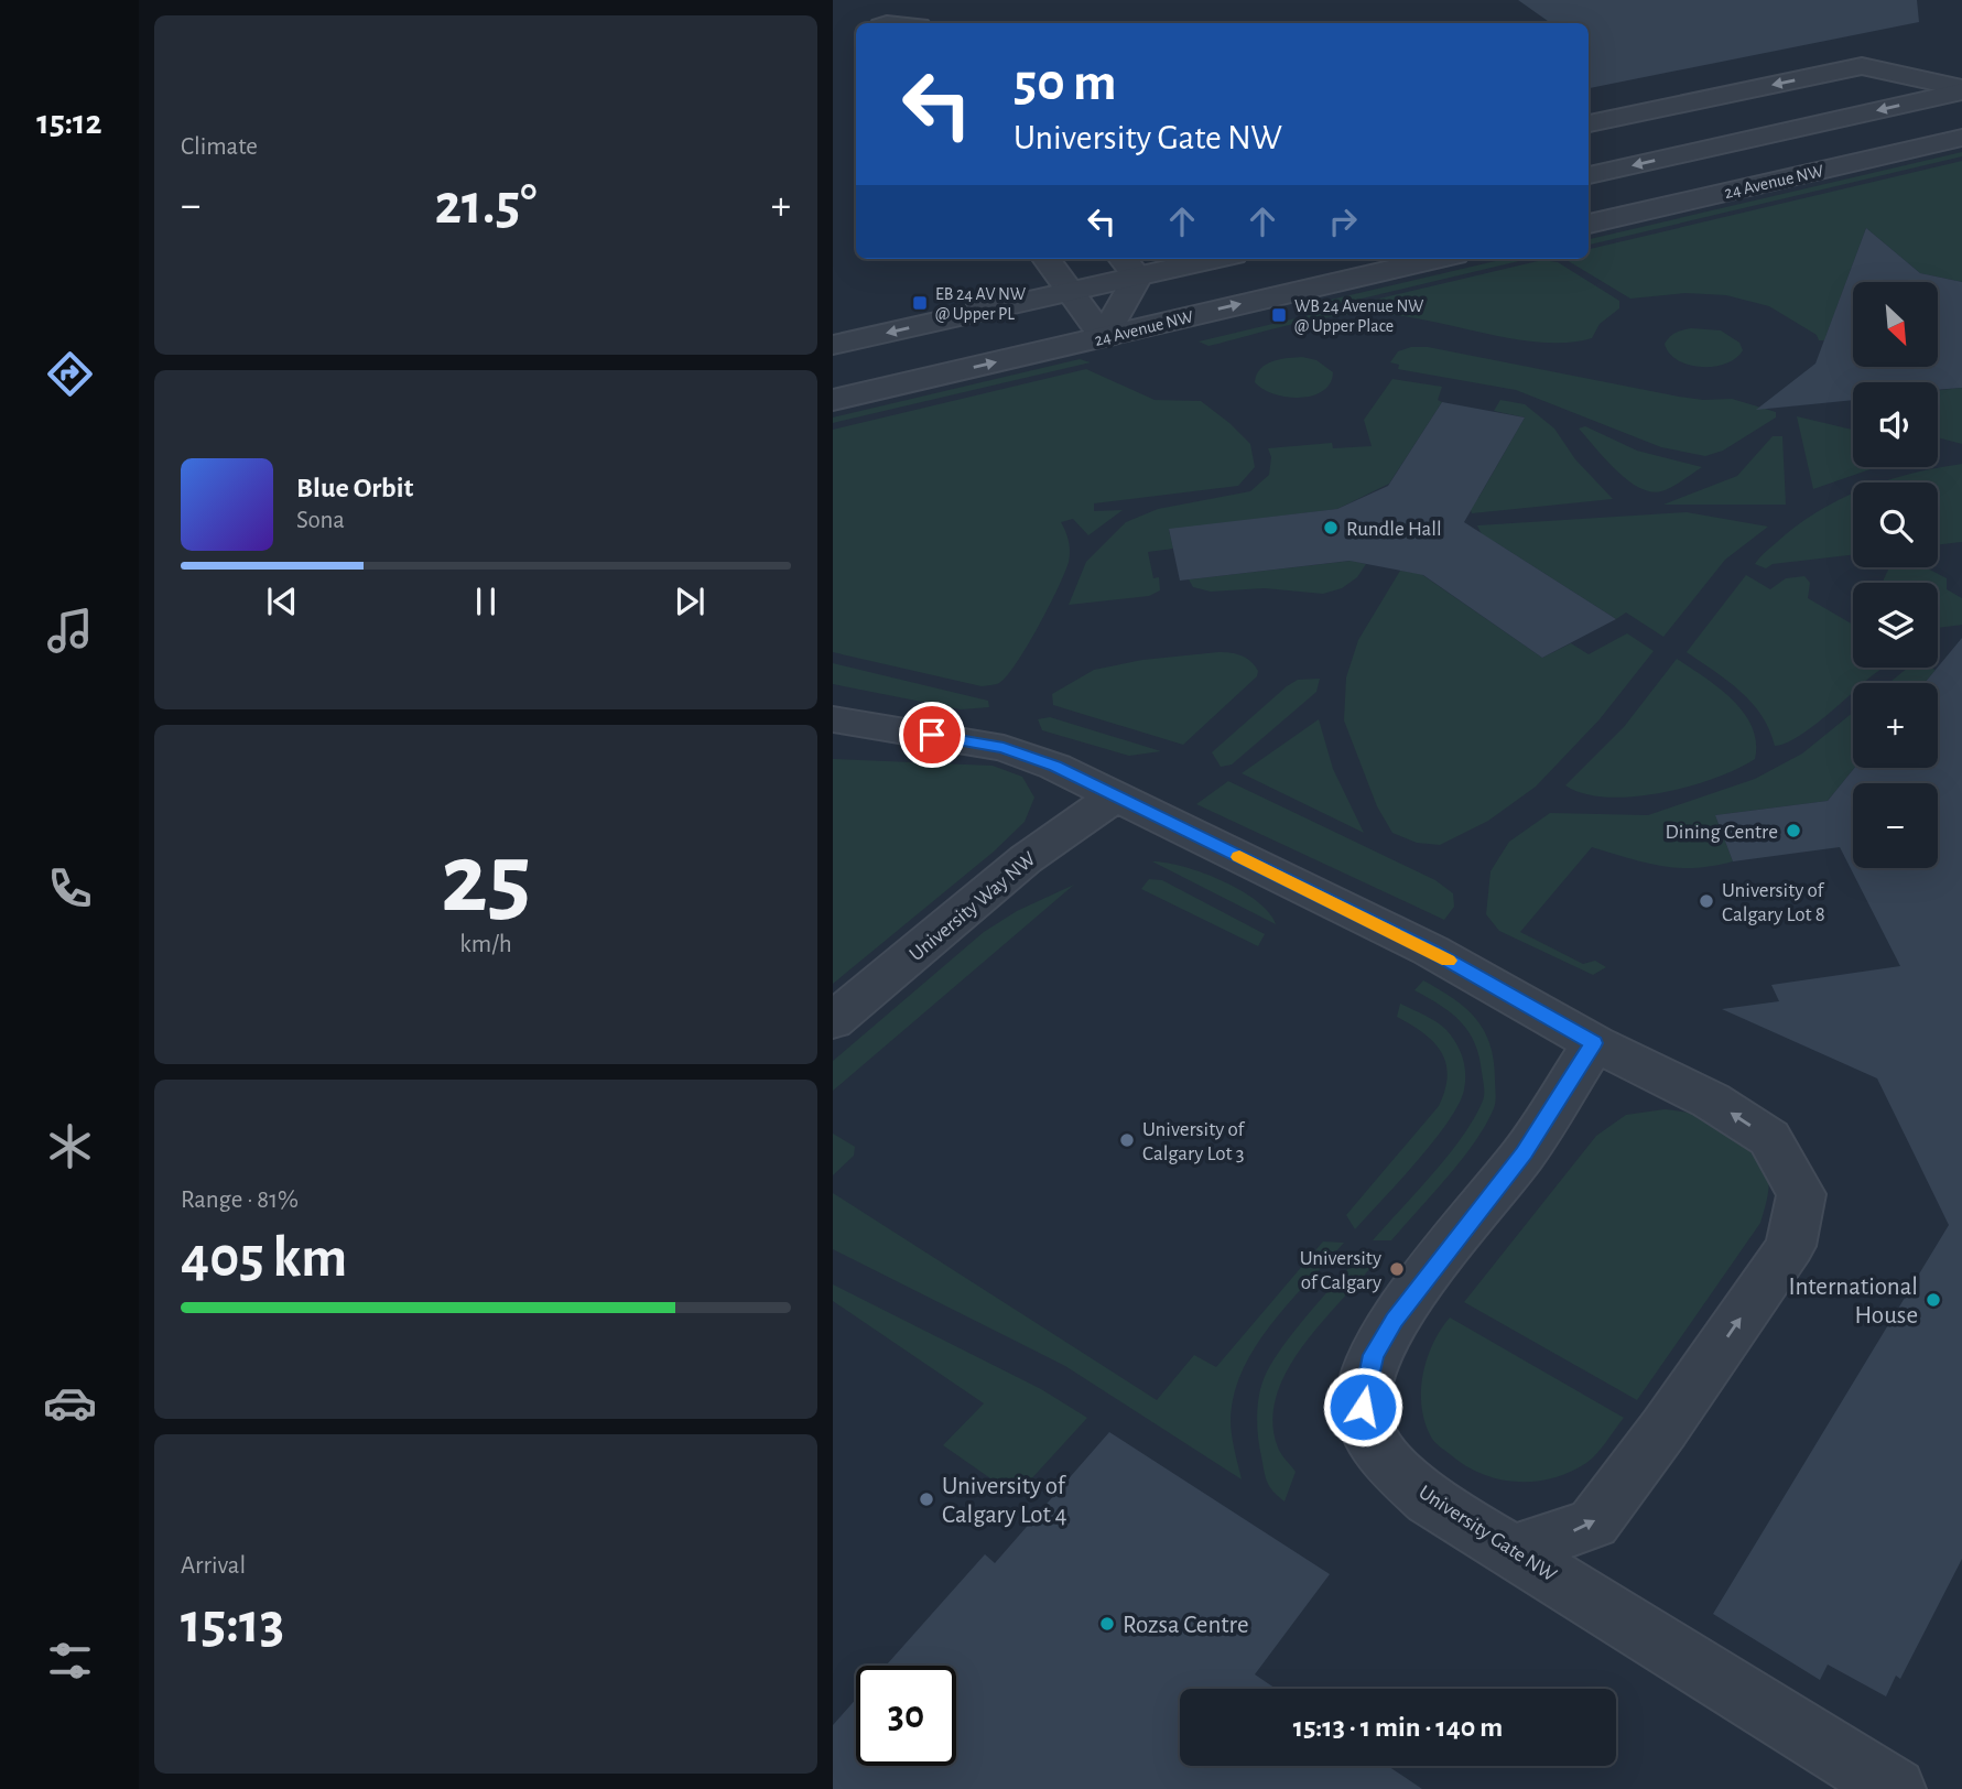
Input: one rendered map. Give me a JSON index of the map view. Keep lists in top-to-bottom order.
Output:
{
  "streets": {
    "street": ["24 Avenue NW", "University Way NW", "University Gate NW"]
  },
  "places": {
    "transit": ["EB 24 AV NW @ Upper PL", "WB 24 Avenue NW @ Upper Place"],
    "other": [
      "Rundle Hall",
      "Dining Centre",
      "University of Calgary Lot 8",
      "University of Calgary Lot 3",
      "University of Calgary",
      "International House",
      "University of Calgary Lot 4",
      "Rozsa Centre"
    ]
  },
  "north": "bottom right",
  "page": {
    "tabs": "15:12",
    "tile": [
      "Climate",
      ["25", "km/h"],
      ["Range · 81%", "405 km"],
      ["Arrival", "15:13"]
    ],
    "turn": ["50 m", "University Gate NW"],
    "heat": ["−", "21.5°", "+"],
    "map_buttons": ["+", "−"],
    "song": ["Blue Orbit", "Sona"],
    "limit": "30",
    "trip": "15:13 · 1 min · 140 m"
  }
}
